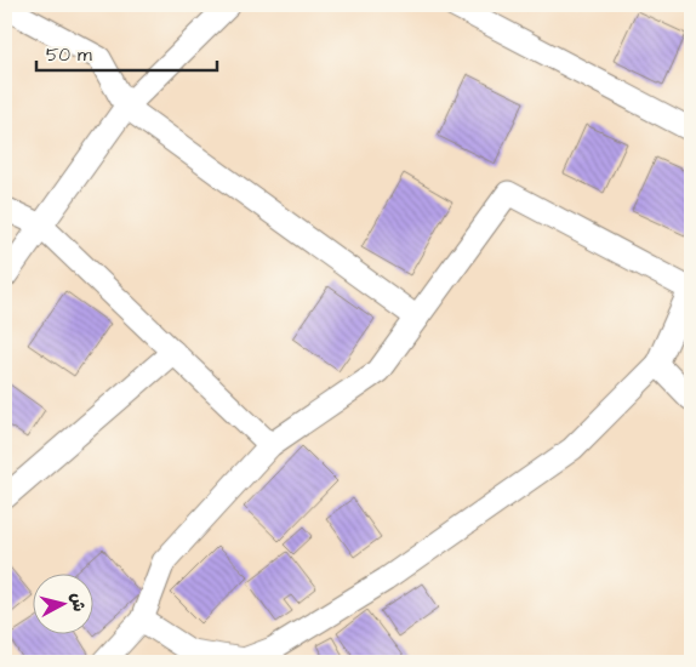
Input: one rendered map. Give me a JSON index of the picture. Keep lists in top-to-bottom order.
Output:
{
  "scale_bar": "50 m",
  "north": "right"
}
